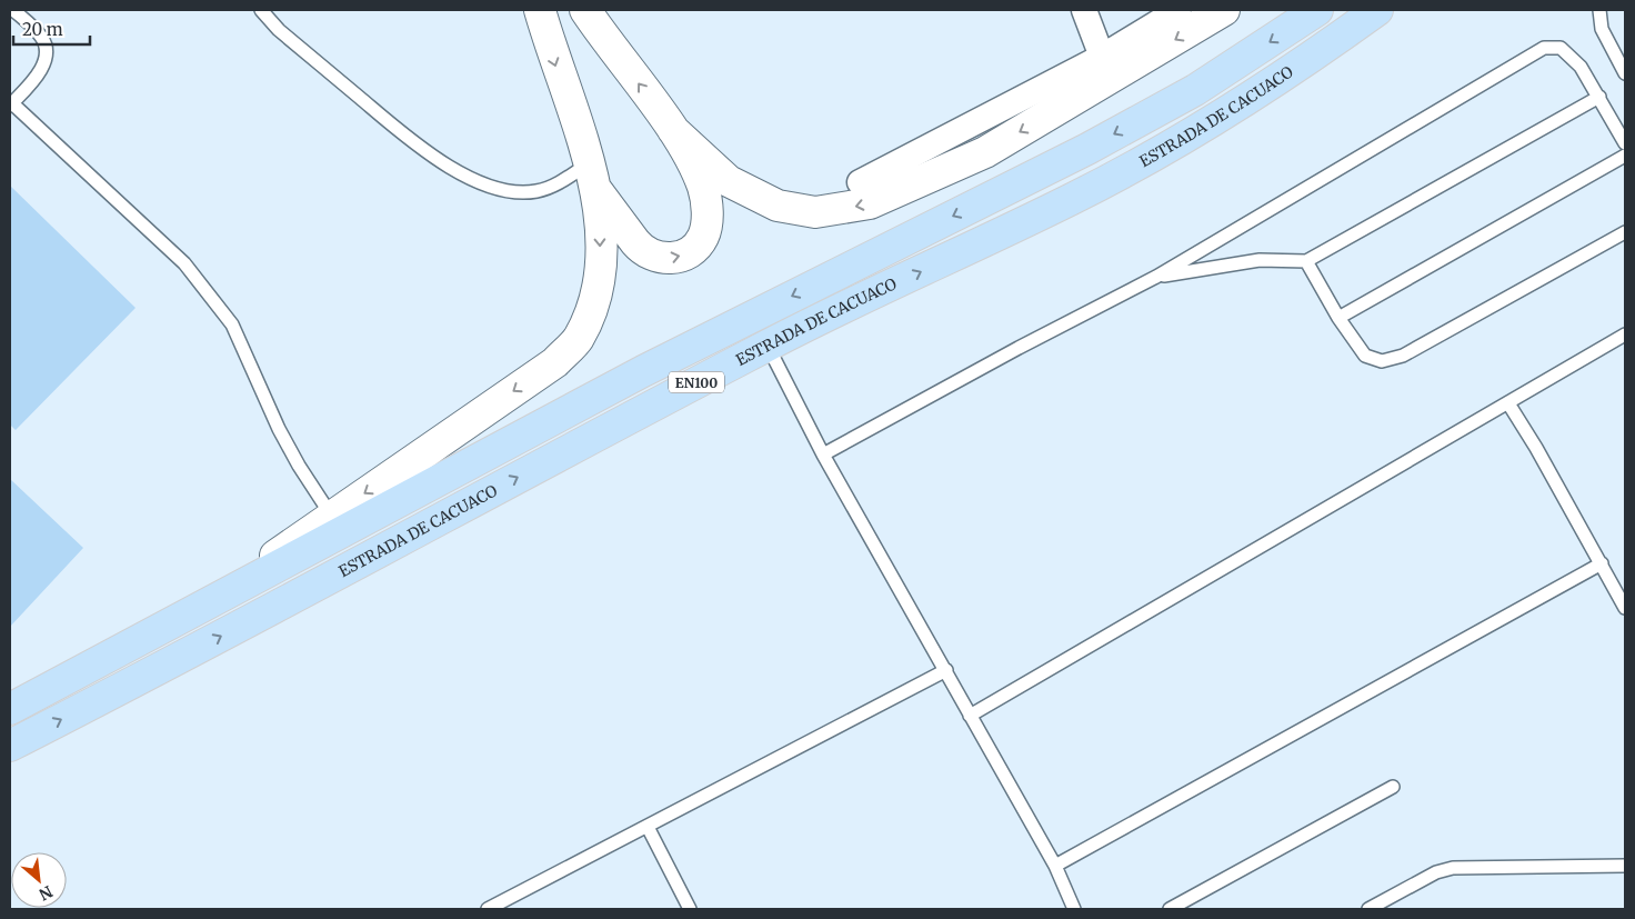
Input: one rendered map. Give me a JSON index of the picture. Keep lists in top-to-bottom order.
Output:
{
  "streets": {
    "main road": ["ESTRADA DE CACUACO", "EN100"]
  },
  "scale_bar": "20 m",
  "north": "bottom right"
}
